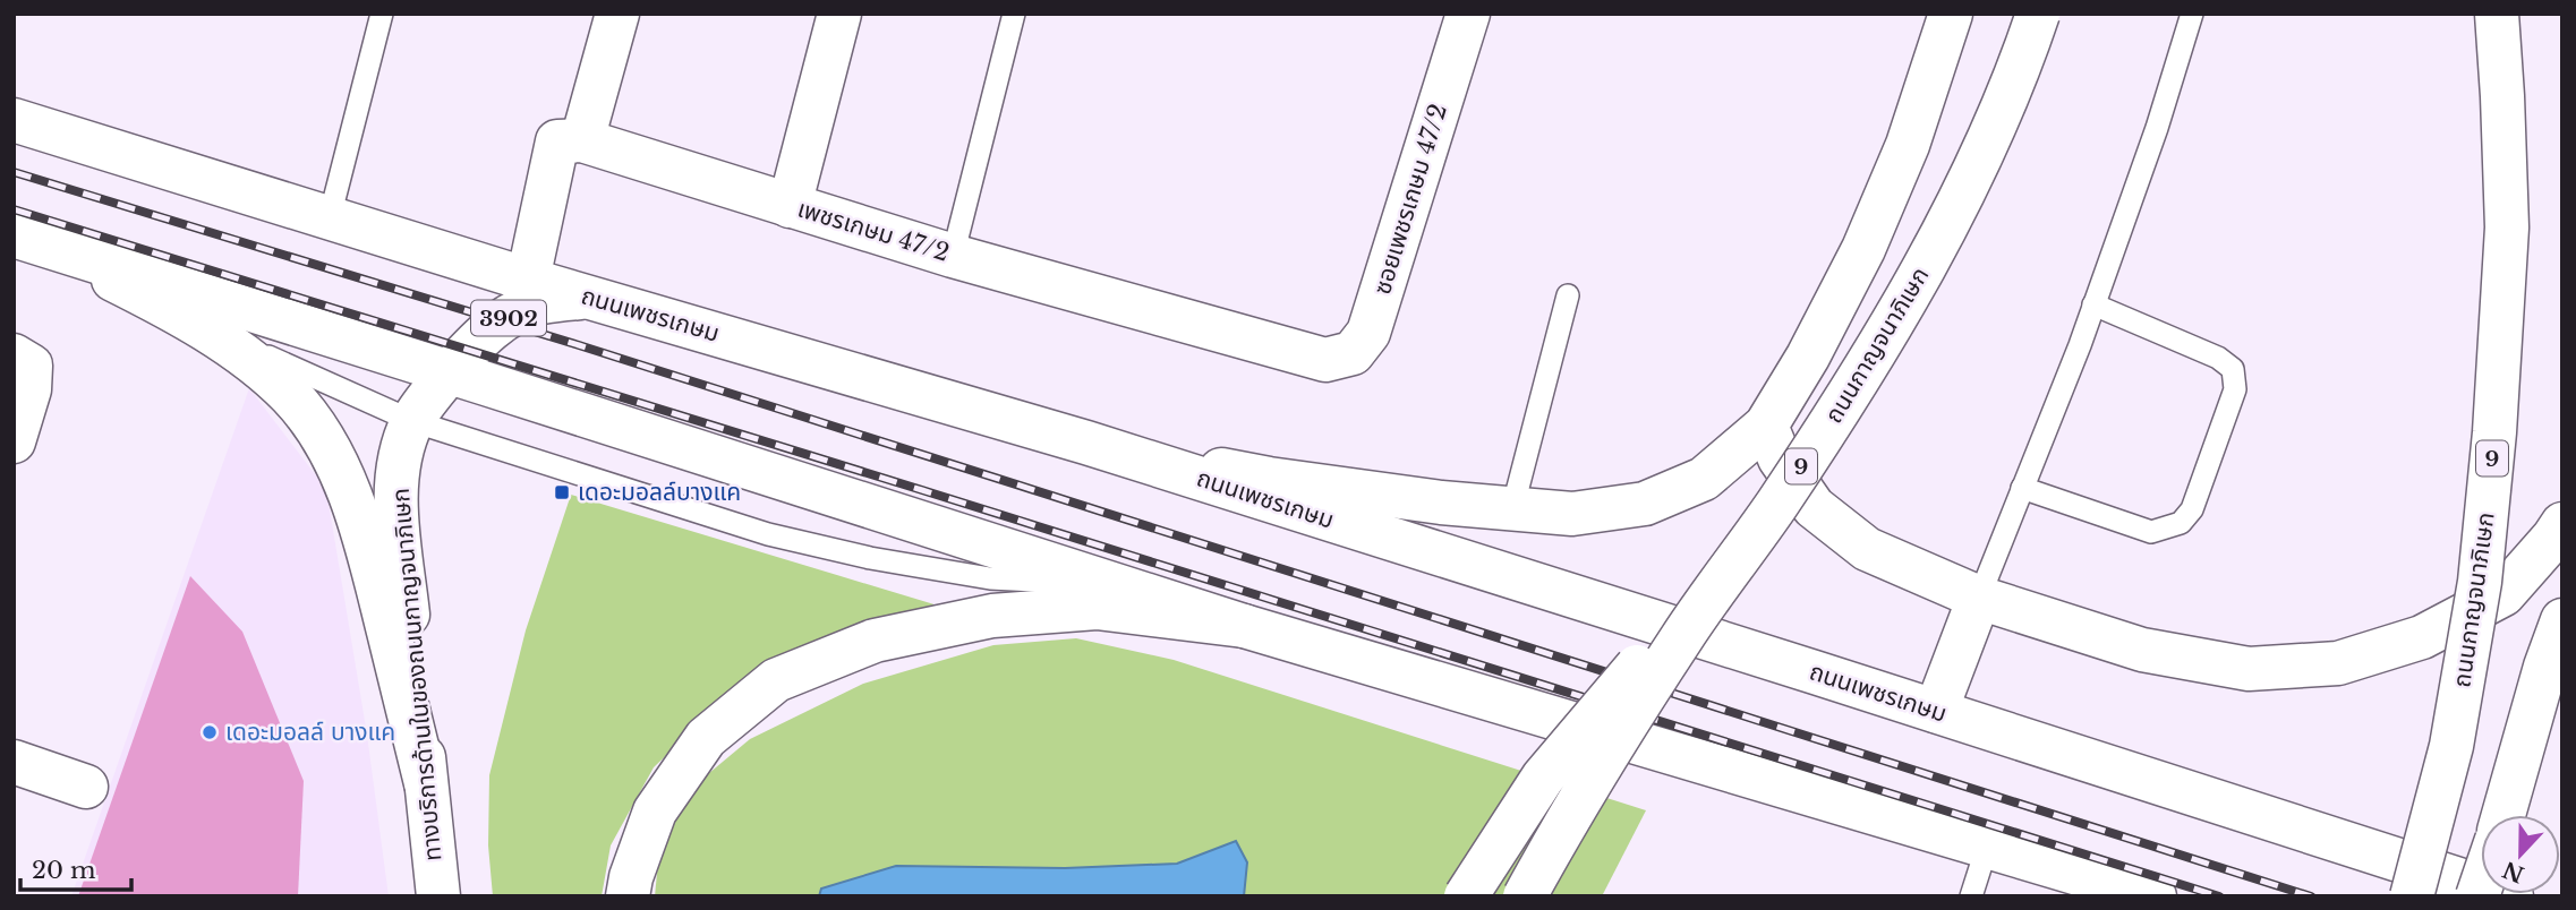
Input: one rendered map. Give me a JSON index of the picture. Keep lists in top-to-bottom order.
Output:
{
  "streets": {
    "main road": [
      "ซอยเพชรเกษม 47/2",
      "เพชรเกษม 47/2",
      "ถนนเพชรเกษม",
      "3902",
      "ถนนกาญจนาภิเษก",
      "9",
      "ทางบริการด้านในของถนนกาญจนาภิเษก"
    ]
  },
  "crossings": [
    ["ซอยเพชรเกษม 47/2", "เพชรเกษม 47/2"],
    ["ถนนเพชรเกษม", "3902"],
    ["3902", "ทางบริการด้านในของถนนกาญจนาภิเษก"]
  ],
  "places": {
    "transit": ["เดอะมอลล์บางแค"],
    "other": ["เดอะมอลล์ บางแค"]
  },
  "scale_bar": "20 m",
  "north": "bottom"
}
